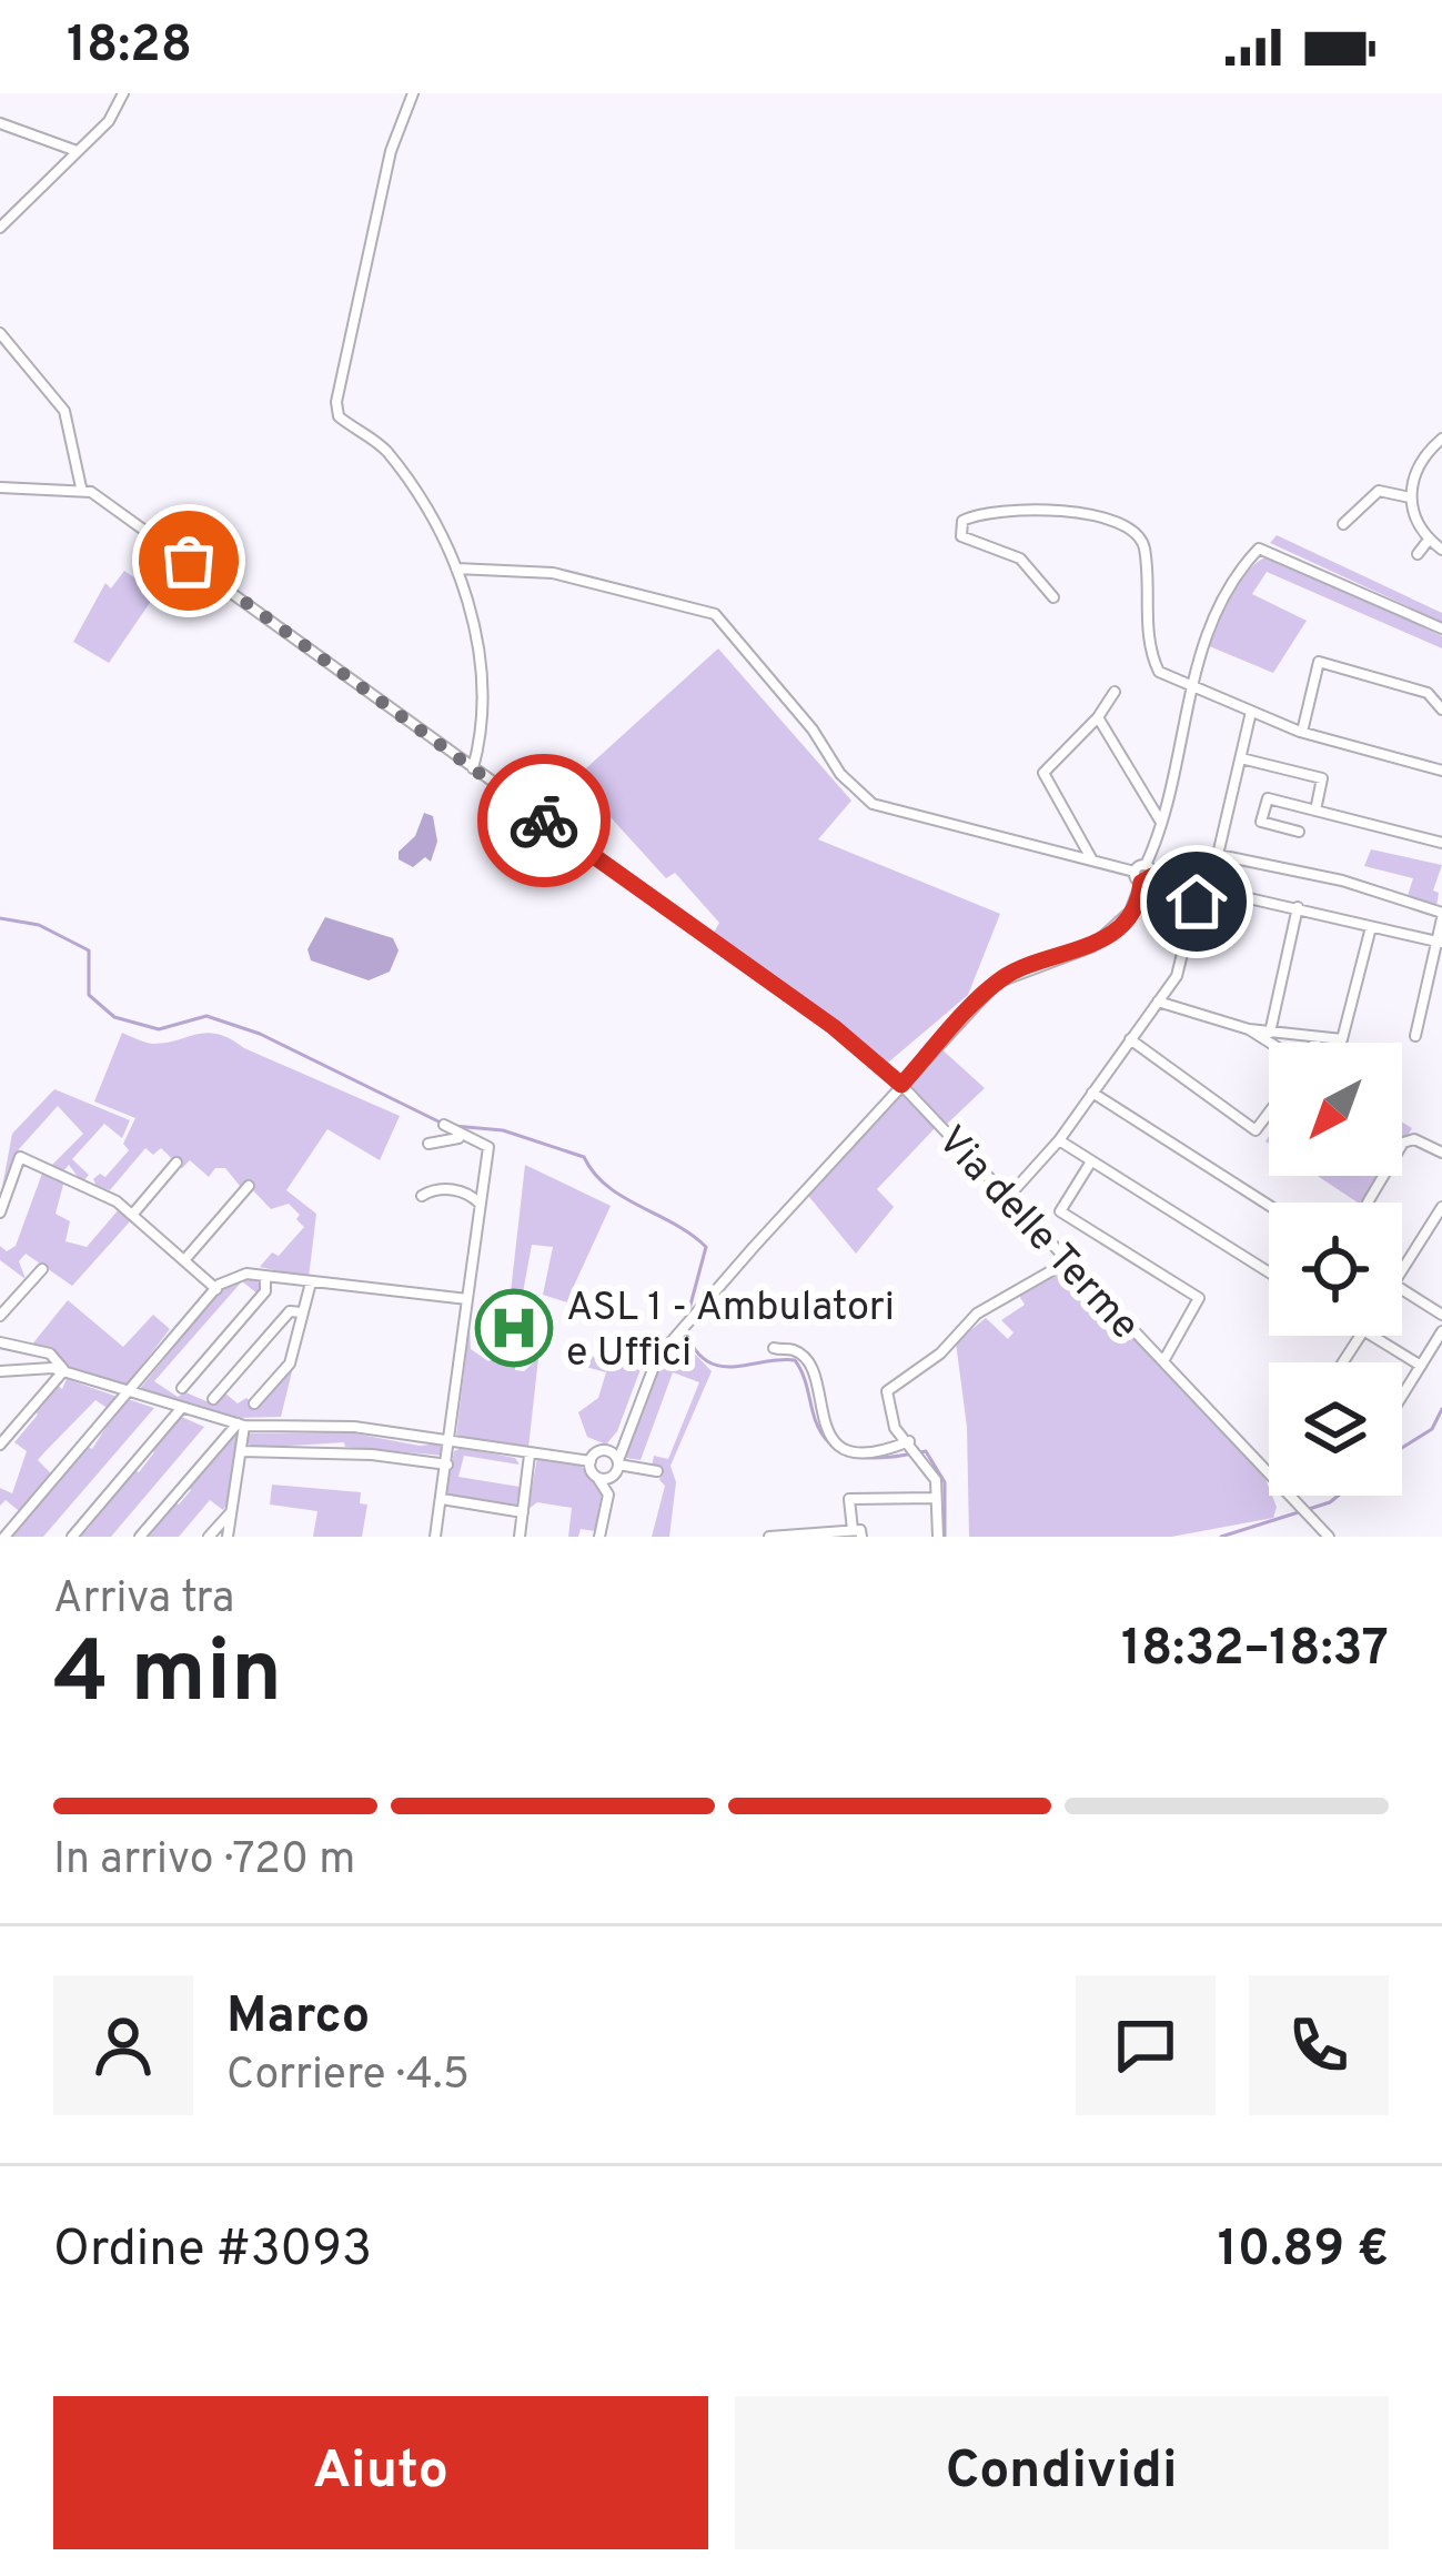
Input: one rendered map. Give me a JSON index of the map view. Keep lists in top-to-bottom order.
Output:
{
  "streets": {
    "street": ["Via delle Terme"]
  },
  "places": {
    "hospital": ["ASL 1 - Ambulatori e Uffici"]
  },
  "north": "bottom left",
  "page": {
    "status": "18:28",
    "heading": ["4 min", "Arriva tra", "18:32–18:37"],
    "panel": [
      "Marco",
      "Corriere · 4.5",
      "Ordine #3093",
      "10.89 €"
    ],
    "bar": "In arrivo · 720 m",
    "buttons": ["Aiuto", "Condividi"]
  }
}
